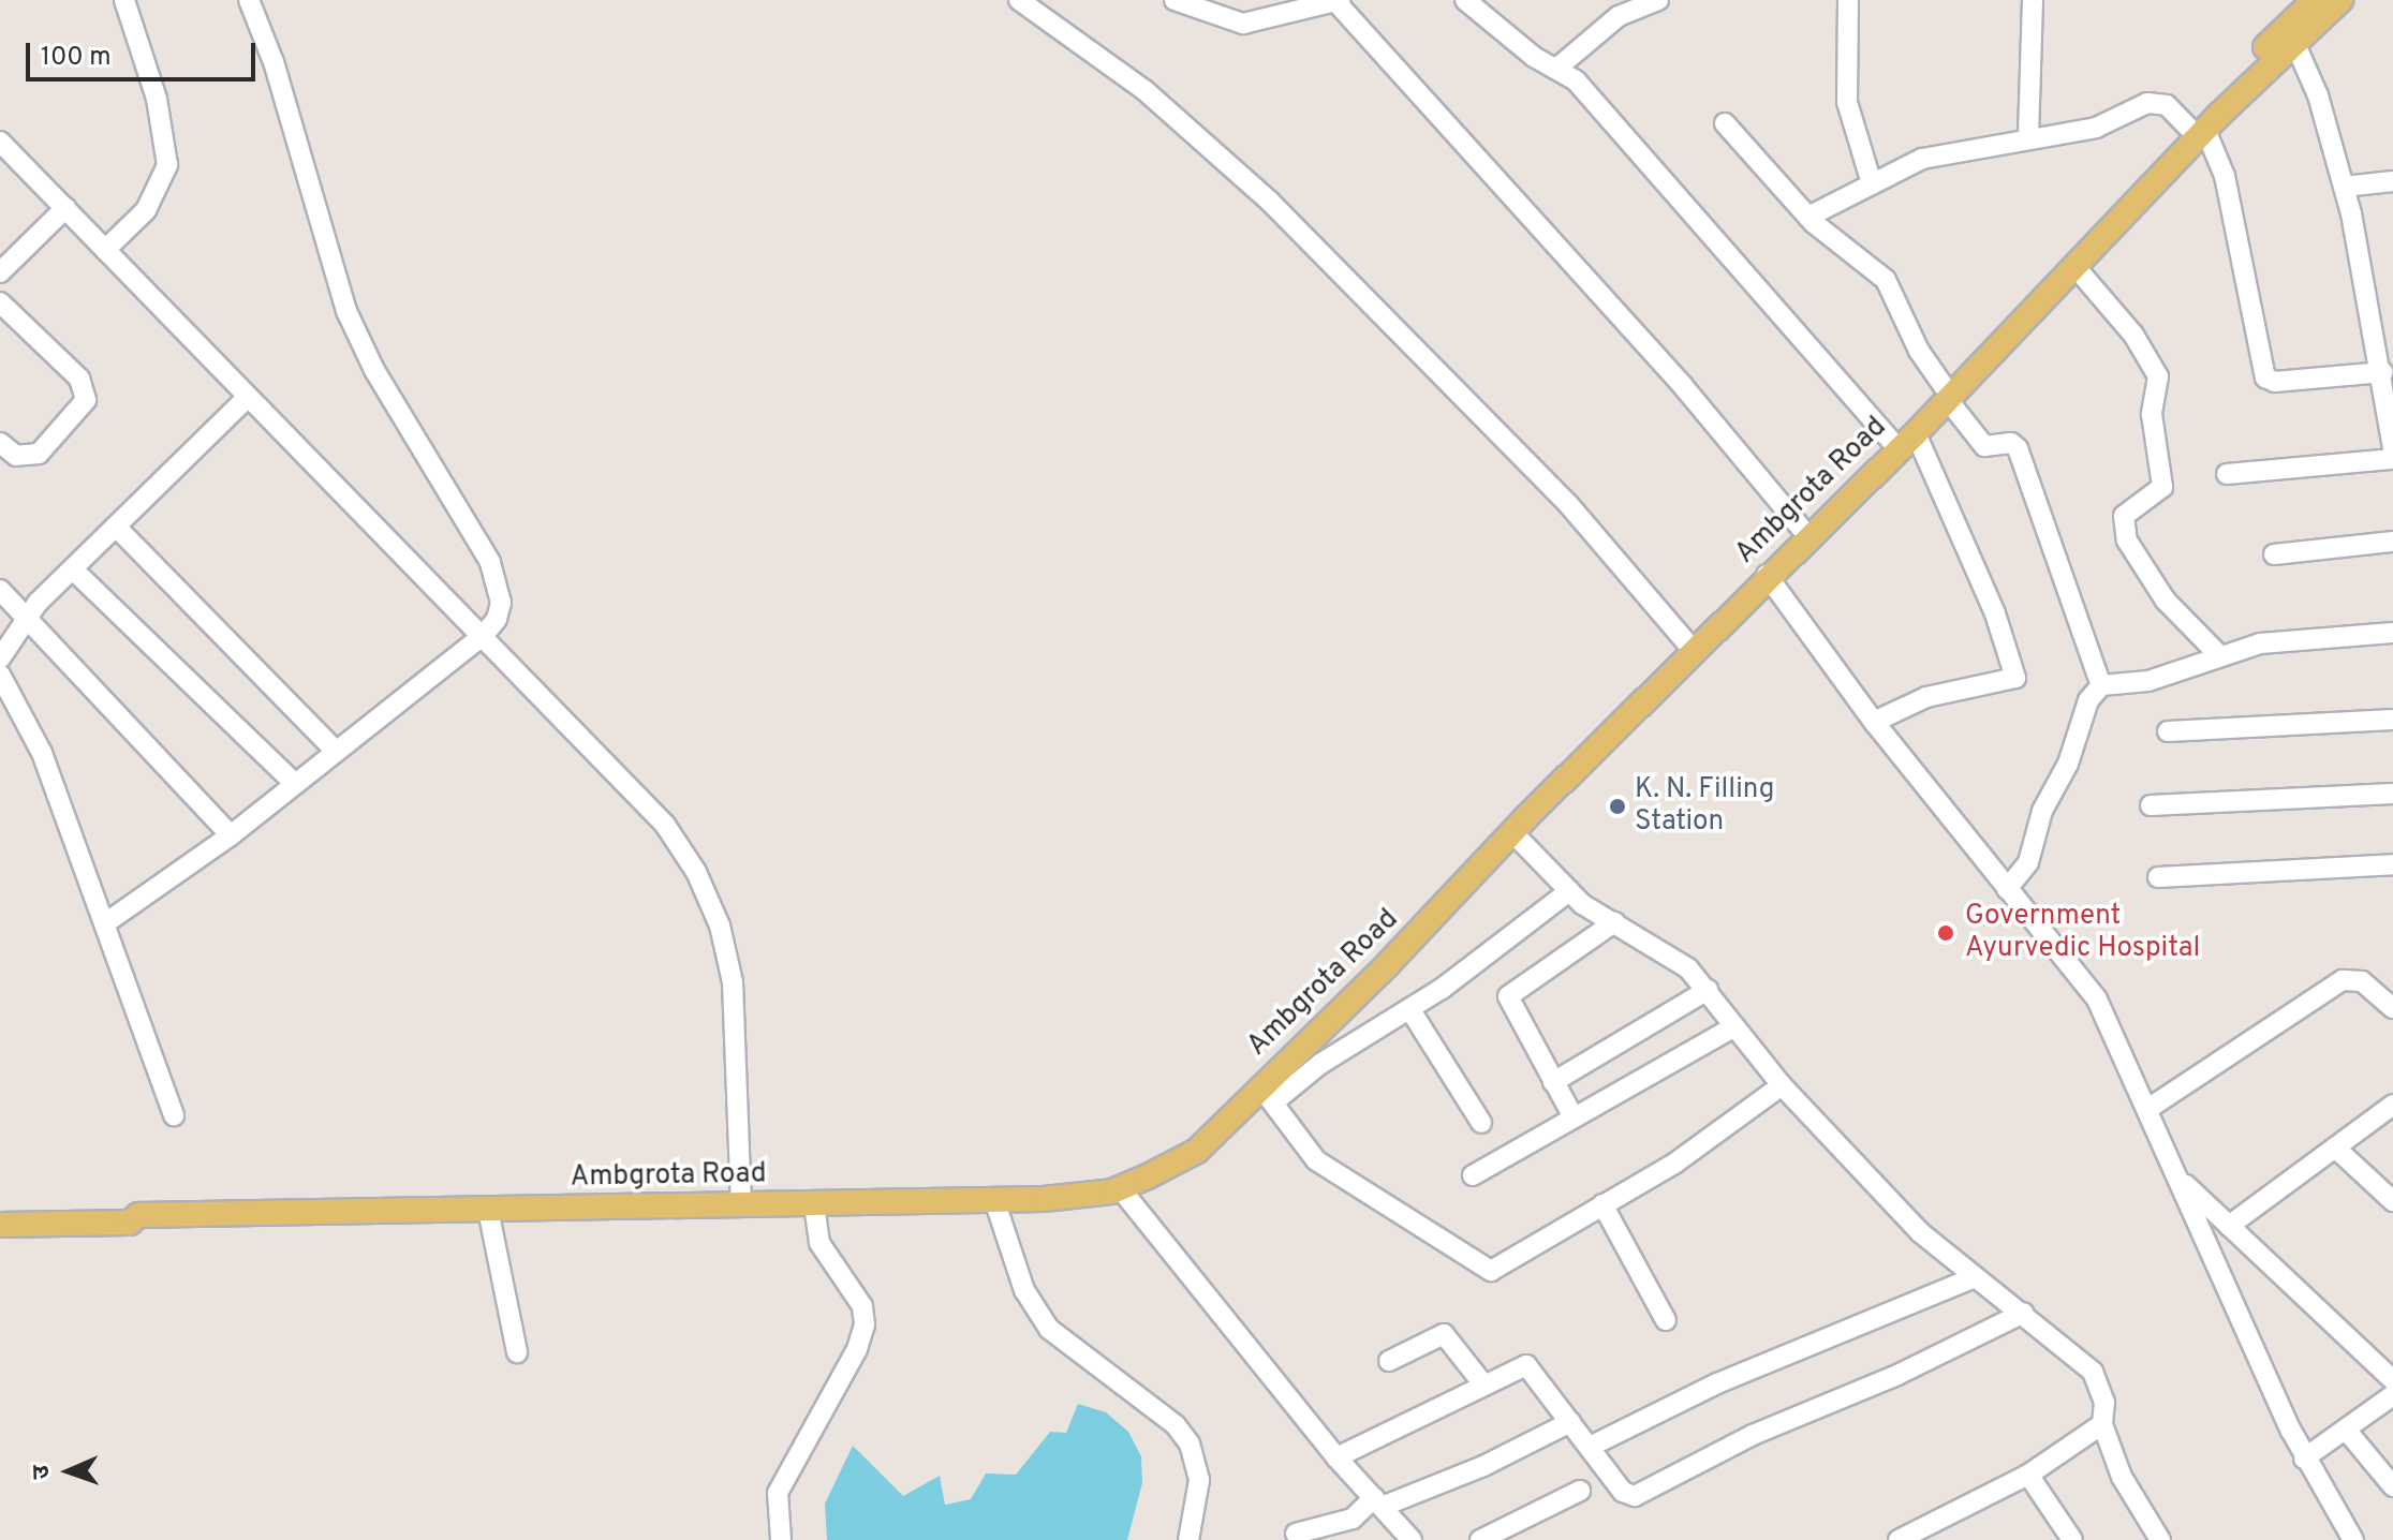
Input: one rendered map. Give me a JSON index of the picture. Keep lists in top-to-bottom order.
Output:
{
  "streets": {
    "main road": ["Ambgrota Road"]
  },
  "places": ["K. N. Filling Station", "Government Ayurvedic Hospital"],
  "scale_bar": "100 m",
  "north": "left"
}
